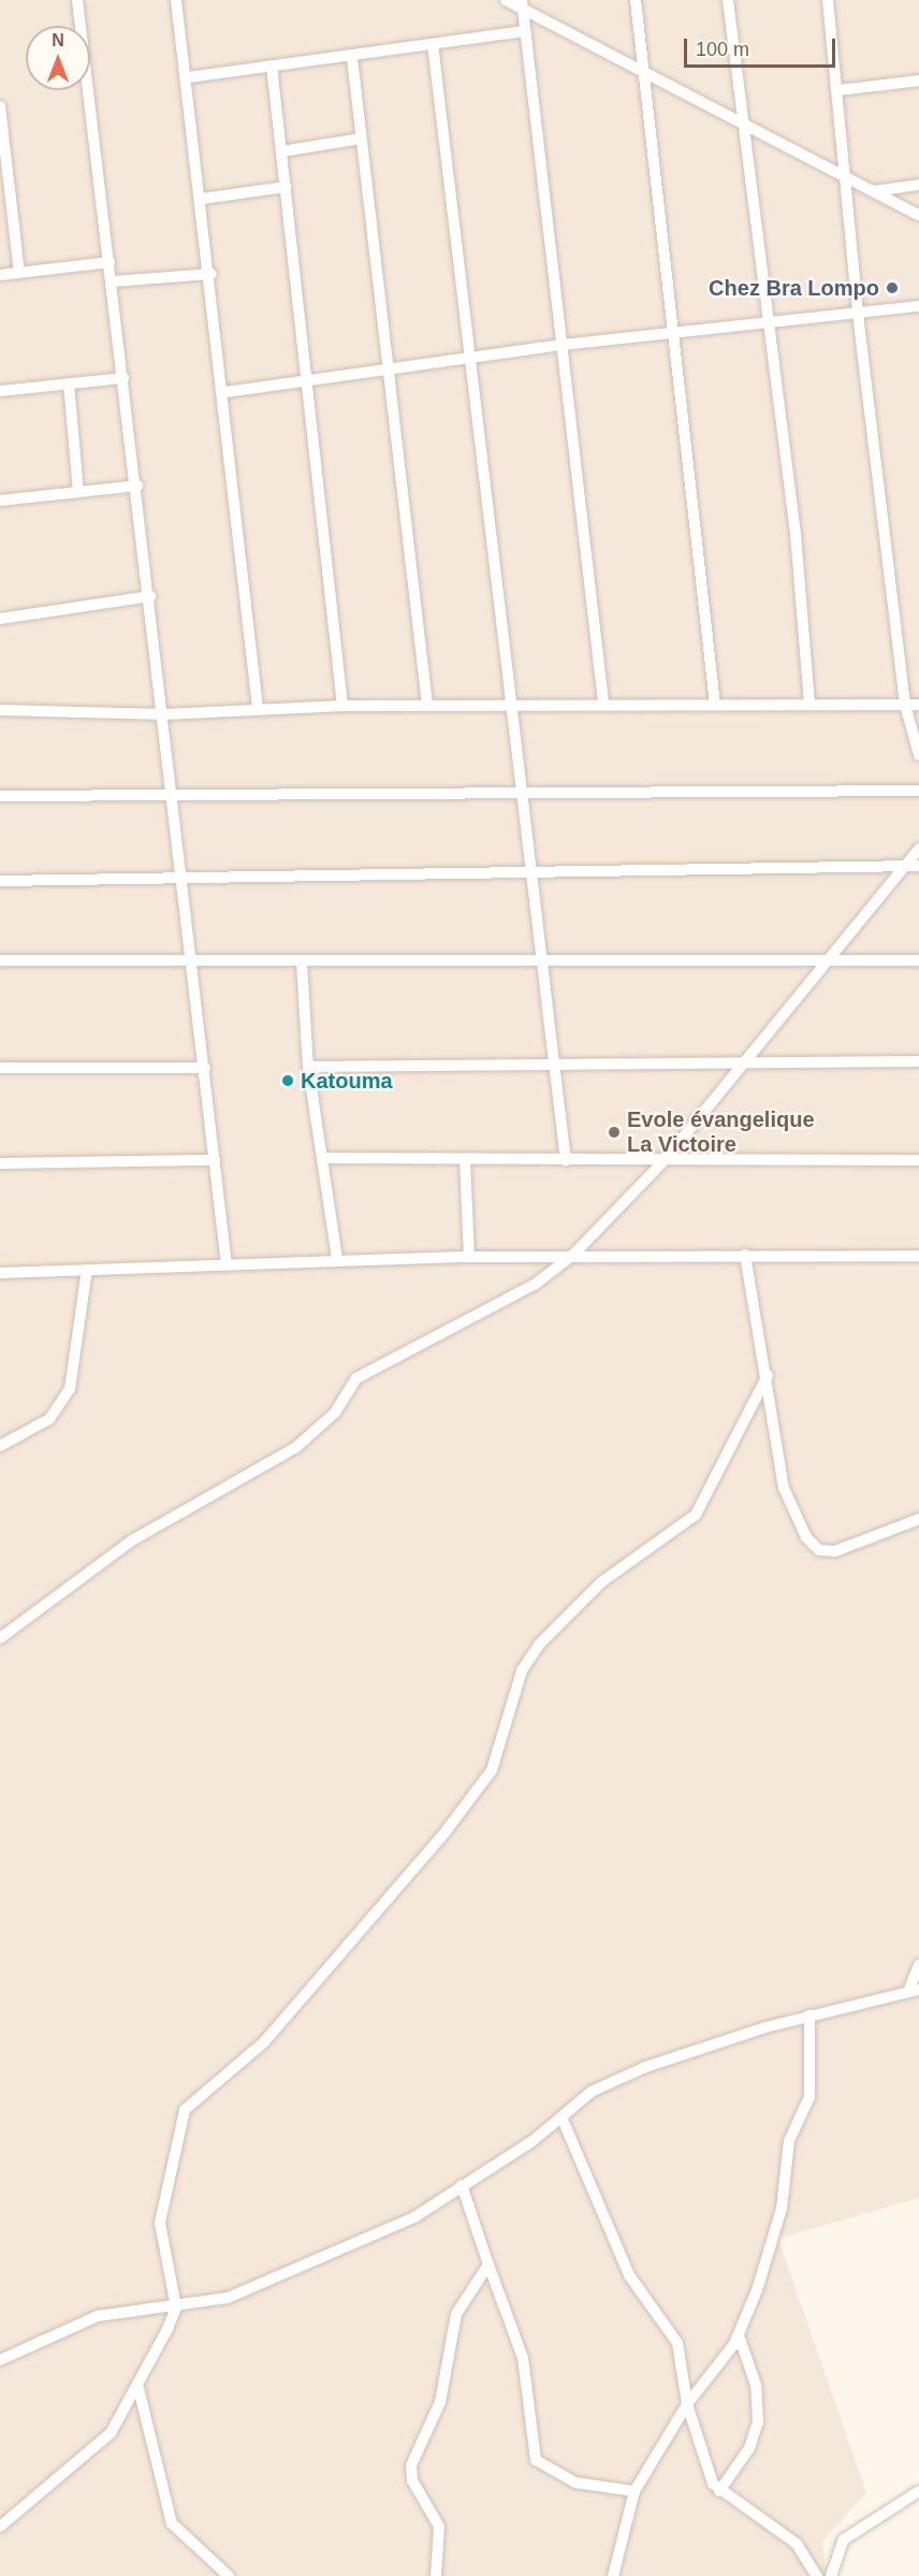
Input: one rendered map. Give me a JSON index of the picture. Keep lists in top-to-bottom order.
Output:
{
  "places": ["Chez Bra Lompo", "Katouma", "Evole évangelique La Victoire"],
  "scale_bar": "100 m",
  "north": "top"
}
